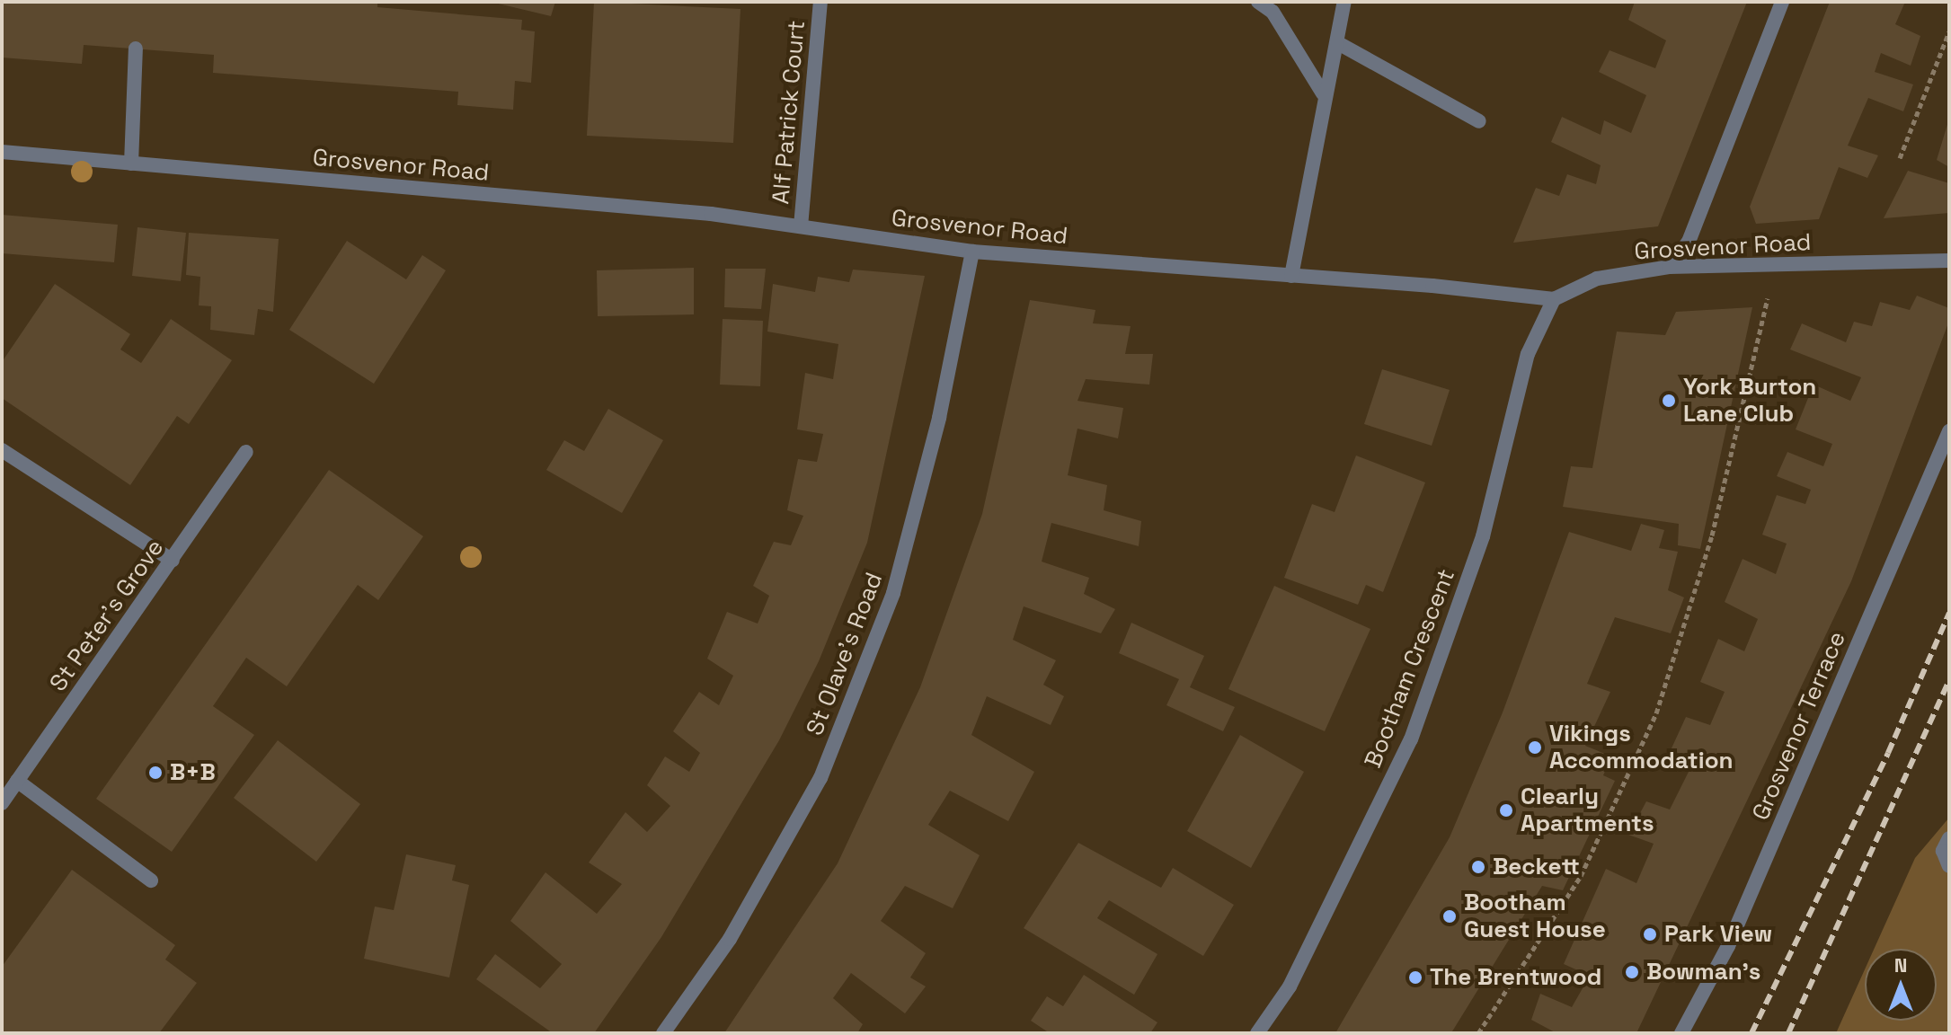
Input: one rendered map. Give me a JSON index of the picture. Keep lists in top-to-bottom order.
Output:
{
  "streets": {
    "street": [
      "Alf Patrick Court",
      "Grosvenor Road",
      "St Peter's Grove",
      "St Olave's Road",
      "Bootham Crescent",
      "Grosvenor Terrace"
    ]
  },
  "crossings": [
    ["Alf Patrick Court", "Grosvenor Road"],
    ["Grosvenor Road", "St Olave's Road"],
    ["Grosvenor Road", "Bootham Crescent"]
  ],
  "places": [
    "York Burton Lane Club",
    "Vikings Accommodation",
    "B+B",
    "Clearly Apartments",
    "Beckett",
    "Bootham Guest House",
    "Park View",
    "Bowman's",
    "The Brentwood"
  ],
  "north": "top"
}
